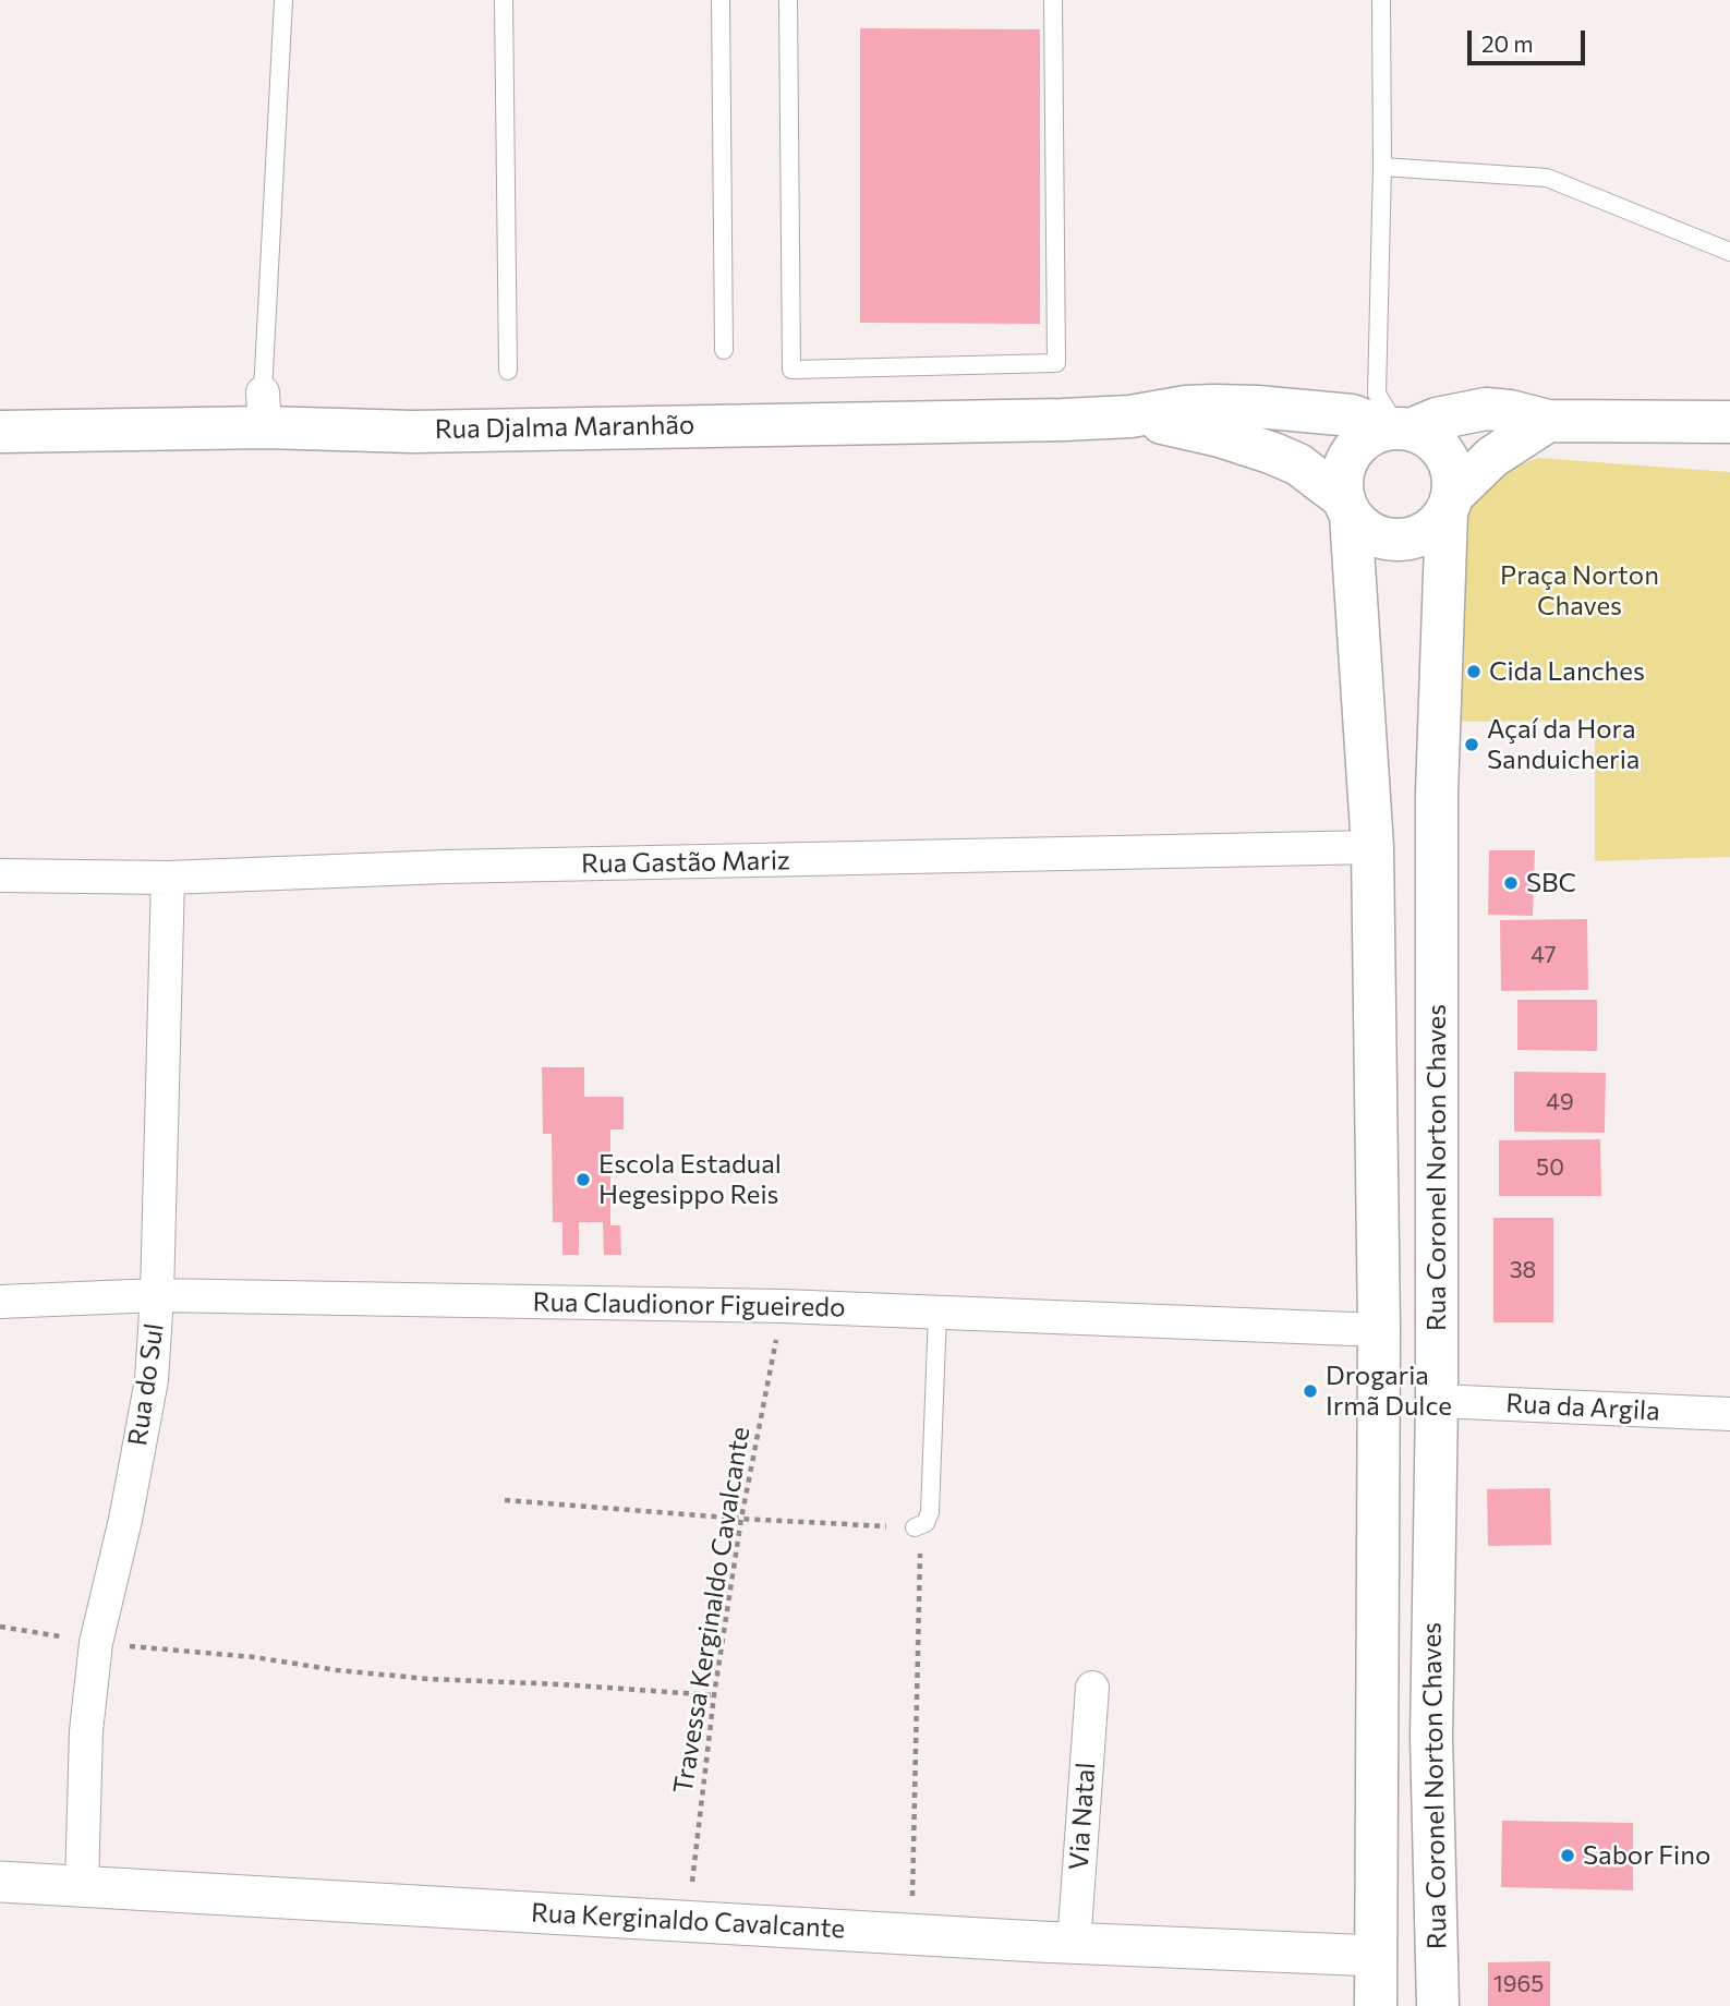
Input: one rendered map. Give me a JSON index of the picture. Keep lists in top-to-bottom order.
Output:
{
  "streets": {
    "main road": ["Rua Djalma Maranhão", "Rua Coronel Norton Chaves"],
    "street": [
      "Rua Gastão Mariz",
      "Rua Claudionor Figueiredo",
      "Rua do Sul",
      "Rua da Argila",
      "Via Natal",
      "Rua Kerginaldo Cavalcante"
    ],
    "path": ["Travessa Kerginaldo Cavalcante"]
  },
  "crossings": [
    ["Rua Djalma Maranhão", "Rua Coronel Norton Chaves"],
    ["Rua Gastão Mariz", "Rua Coronel Norton Chaves"],
    ["Rua Gastão Mariz", "Rua do Sul"],
    ["Rua Coronel Norton Chaves", "Rua Claudionor Figueiredo"],
    ["Rua Coronel Norton Chaves", "Rua da Argila"],
    ["Rua Coronel Norton Chaves", "Rua Kerginaldo Cavalcante"],
    ["Rua Claudionor Figueiredo", "Rua do Sul"],
    ["Rua Claudionor Figueiredo", "Travessa Kerginaldo Cavalcante"],
    ["Rua do Sul", "Rua Kerginaldo Cavalcante"],
    ["Travessa Kerginaldo Cavalcante", "Rua Kerginaldo Cavalcante"],
    ["Via Natal", "Rua Kerginaldo Cavalcante"]
  ],
  "parks": ["Praça Norton Chaves"],
  "places": [
    "Cida Lanches",
    "Açaí da Hora Sanduicheria",
    "SBC",
    "Escola Estadual Hegesippo Reis",
    "Drogaria Irmã Dulce",
    "Sabor Fino"
  ],
  "house_numbers": [
    "47",
    "49",
    "50",
    "38",
    "1965"
  ],
  "scale_bar": "20 m"
}
